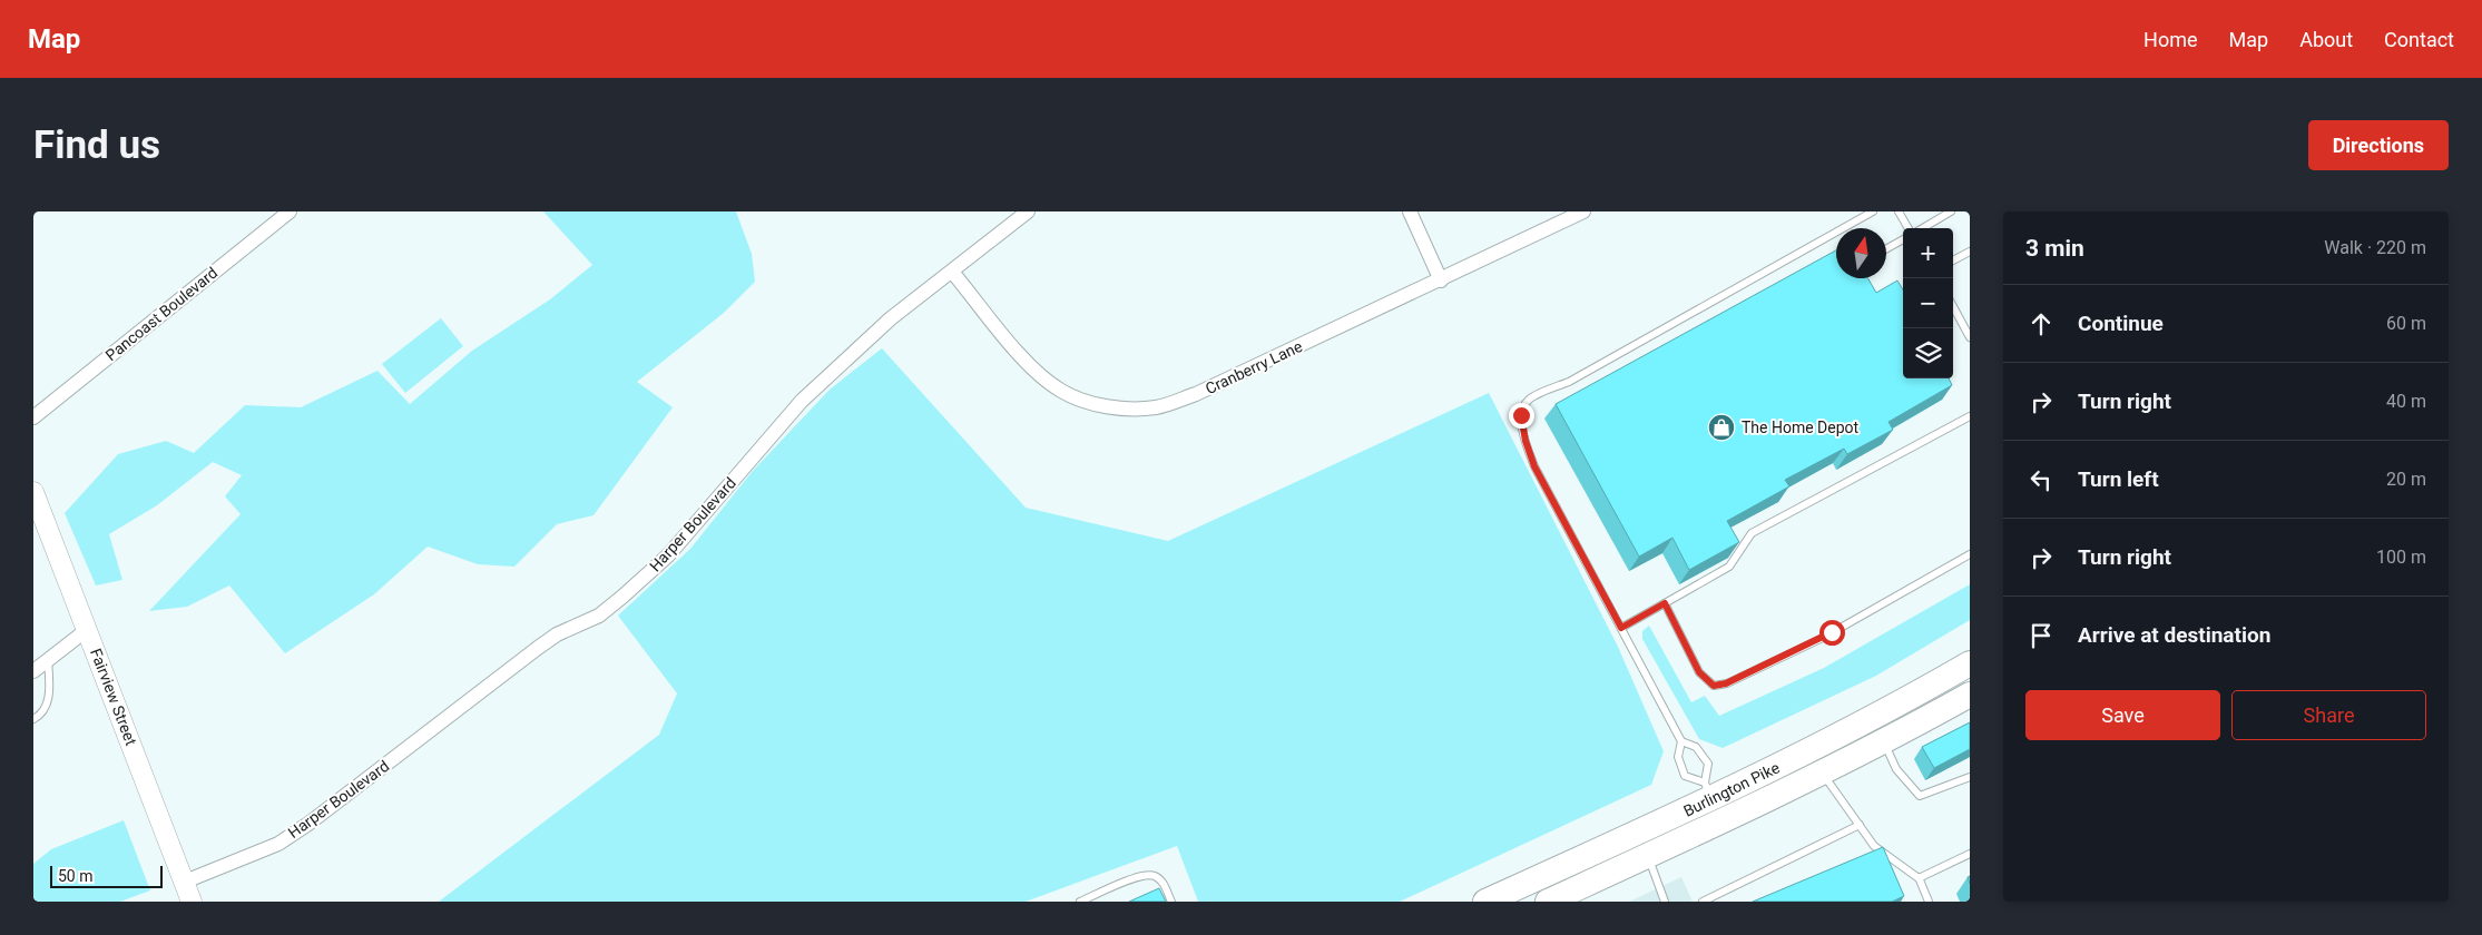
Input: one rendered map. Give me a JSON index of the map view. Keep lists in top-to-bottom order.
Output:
{
  "streets": {
    "highway": ["Burlington Pike"],
    "street": [
      "Pancoast Boulevard",
      "Cranberry Lane",
      "Harper Boulevard",
      "Fairview Street"
    ]
  },
  "crossings": [
    ["Cranberry Lane", "Harper Boulevard"],
    ["Harper Boulevard", "Fairview Street"]
  ],
  "places": {
    "shop": ["The Home Depot"]
  },
  "scale_bar": "50 m",
  "north": "top",
  "page": {
    "header": "Map",
    "nav": [
      "Home",
      "Map",
      "About",
      "Contact"
    ],
    "buttons": [
      "Directions",
      ["Save", "Share"]
    ],
    "title": "Find us",
    "heading": ["3 min", "Walk · 220 m"],
    "map_buttons": ["+", "−"],
    "list": [
      ["Continue", "60 m"],
      ["Turn right", "40 m"],
      ["Turn left", "20 m"],
      ["Turn right", "100 m"],
      "Arrive at destination"
    ],
    "scale": "50 m"
  }
}
